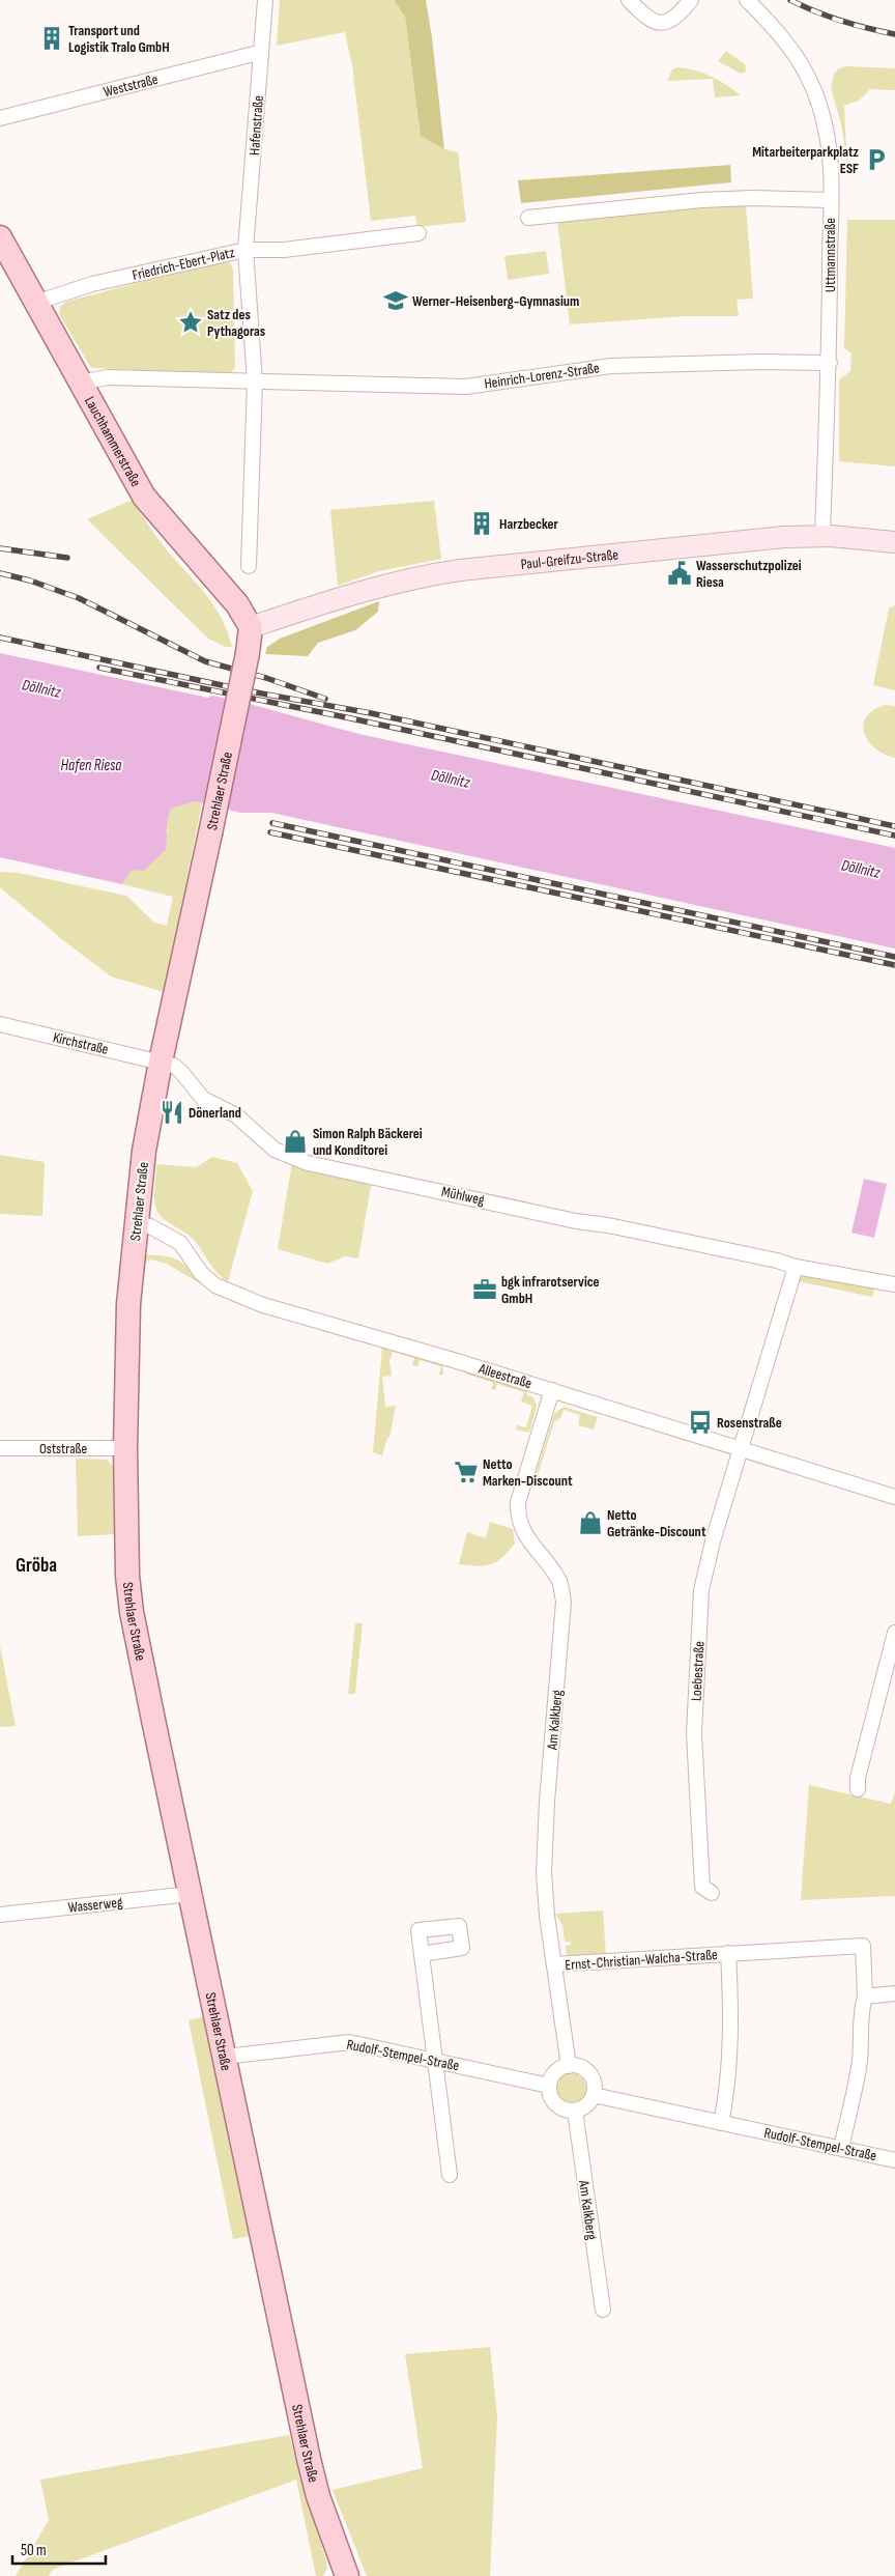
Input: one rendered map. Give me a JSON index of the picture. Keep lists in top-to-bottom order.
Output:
{
  "streets": {
    "main road": ["Lauchhammerstraße", "Paul-Greifzu-Straße", "Strehlaer Straße"],
    "street": [
      "Weststraße",
      "Hafenstraße",
      "Uttmannstraße",
      "Friedrich-Ebert-Platz",
      "Heinrich-Lorenz-Straße",
      "Kirchstraße",
      "Mühlweg",
      "Alleestraße",
      "Oststraße",
      "Loebestraße",
      "Am Kalkberg",
      "Wasserweg",
      "Ernst-Christian-Walcha-Straße",
      "Rudolf-Stempel-Straße"
    ]
  },
  "crossings": [
    ["Weststraße", "Hafenstraße"],
    ["Hafenstraße", "Friedrich-Ebert-Platz"],
    ["Uttmannstraße", "Heinrich-Lorenz-Straße"],
    ["Uttmannstraße", "Paul-Greifzu-Straße"],
    ["Friedrich-Ebert-Platz", "Heinrich-Lorenz-Straße"],
    ["Friedrich-Ebert-Platz", "Lauchhammerstraße"],
    ["Lauchhammerstraße", "Paul-Greifzu-Straße"],
    ["Lauchhammerstraße", "Strehlaer Straße"],
    ["Paul-Greifzu-Straße", "Strehlaer Straße"],
    ["Strehlaer Straße", "Kirchstraße"],
    ["Strehlaer Straße", "Mühlweg"],
    ["Strehlaer Straße", "Alleestraße"],
    ["Strehlaer Straße", "Oststraße"],
    ["Strehlaer Straße", "Wasserweg"],
    ["Strehlaer Straße", "Rudolf-Stempel-Straße"],
    ["Kirchstraße", "Mühlweg"],
    ["Alleestraße", "Loebestraße"],
    ["Alleestraße", "Am Kalkberg"],
    ["Am Kalkberg", "Ernst-Christian-Walcha-Straße"],
    ["Am Kalkberg", "Rudolf-Stempel-Straße"],
    ["Ernst-Christian-Walcha-Straße", "Rudolf-Stempel-Straße"]
  ],
  "districts": ["Gröba"],
  "water": ["Döllnitz", "Hafen Riesa"],
  "places": {
    "building": ["Transport und Logistik Tralo GmbH", "Harzbecker"],
    "parking": ["Mitarbeiterparkplatz ESF"],
    "school or university": ["Werner-Heisenberg-Gymnasium"],
    "place": ["Satz des Pythagoras"],
    "public building": ["Wasserschutzpolizei Riesa"],
    "restaurant": ["Dönerland"],
    "shop": ["Simon Ralph Bäckerei und Konditorei", "Netto Getränke-Discount"],
    "office": ["bgk infrarotservice GmbH"],
    "bus stop": ["Rosenstraße"],
    "supermarket": ["Netto Marken-Discount"]
  },
  "scale_bar": "50 m"
}
